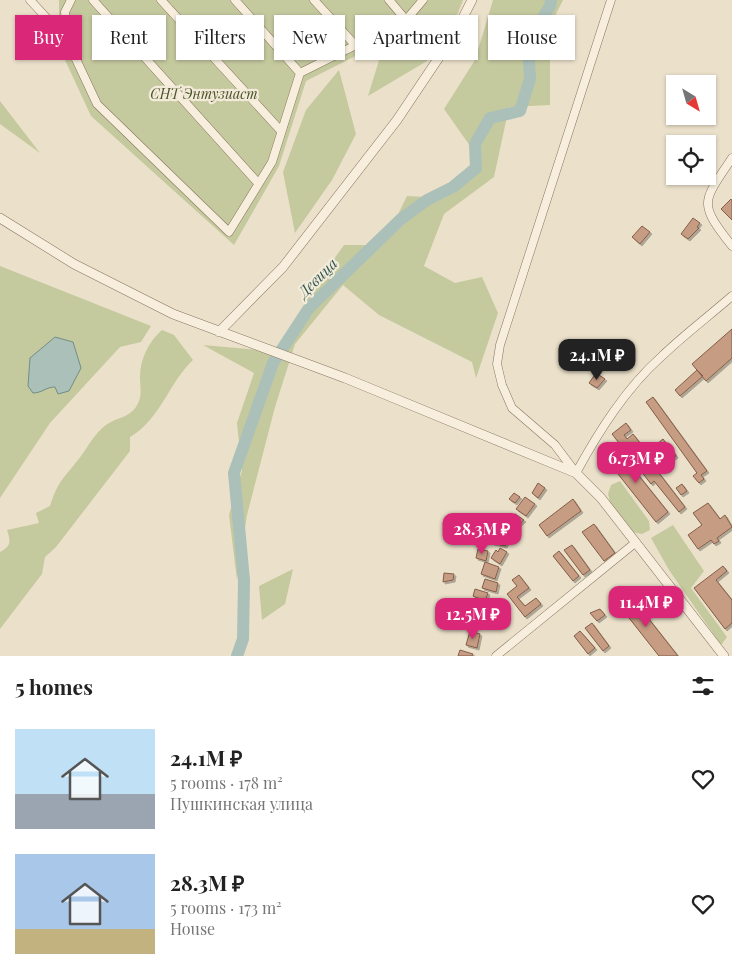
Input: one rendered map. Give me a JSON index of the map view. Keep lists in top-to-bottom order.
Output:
{
  "water": ["Девица"],
  "parks": ["СНТ Энтузиаст"],
  "north": "bottom right",
  "page": {
    "chip": [
      "Buy",
      "Rent",
      "Filters",
      "New",
      "Apartment",
      "House"
    ],
    "price": [
      "24.1M ₽",
      "6.73M ₽",
      "28.3M ₽",
      "11.4M ₽",
      "12.5M ₽"
    ],
    "heading": "5 homes",
    "list": [
      {
        "name": "24.1M ₽",
        "note": "5 rooms · 178 m² · Пушкинская улица"
      },
      {
        "name": "28.3M ₽",
        "note": "5 rooms · 173 m² · House"
      }
    ]
  }
}
